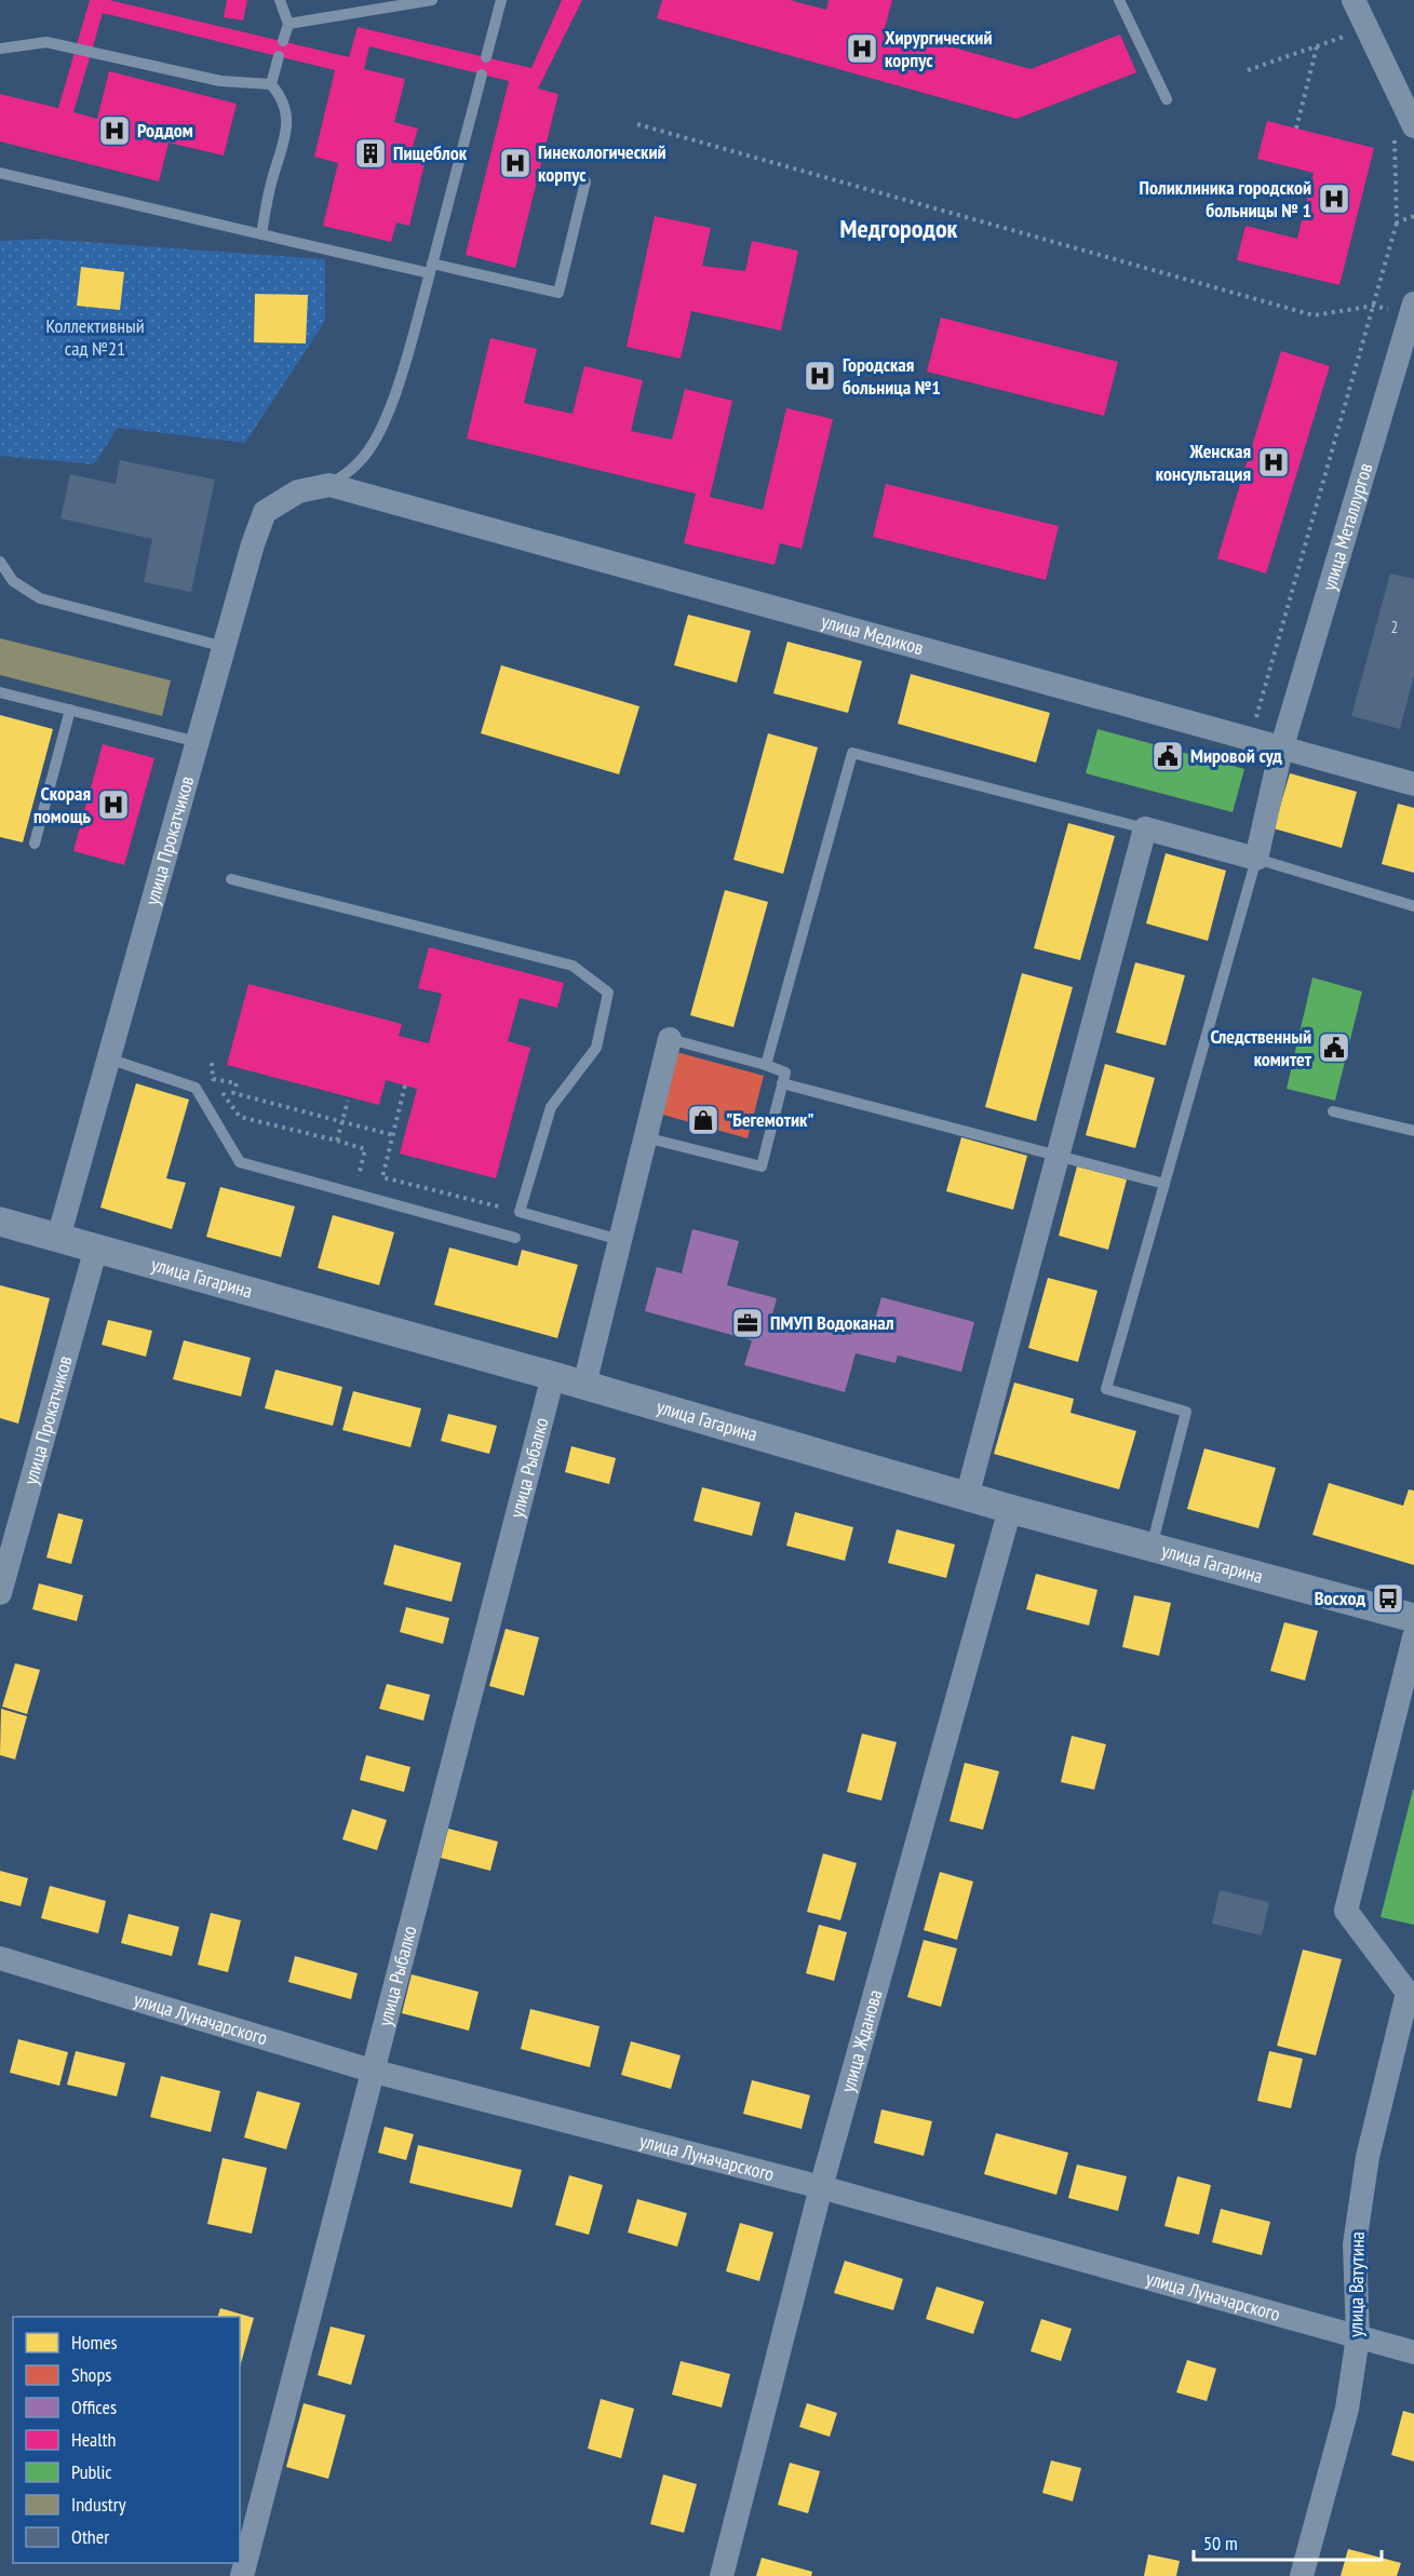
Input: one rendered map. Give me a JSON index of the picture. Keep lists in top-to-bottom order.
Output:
{
  "streets": {
    "street": [
      "улица Металлургов",
      "улица Медиков",
      "улица Прокатчиков",
      "улица Гагарина",
      "улица Рыбалко",
      "улица Луначарского",
      "улица Жданова",
      "улица Ватутина"
    ]
  },
  "crossings": [
    ["улица Металлургов", "улица Медиков"],
    ["улица Медиков", "улица Прокатчиков"],
    ["улица Прокатчиков", "улица Гагарина"],
    ["улица Гагарина", "улица Рыбалко"],
    ["улица Гагарина", "улица Жданова"],
    ["улица Рыбалко", "улица Луначарского"],
    ["улица Луначарского", "улица Жданова"],
    ["улица Луначарского", "улица Ватутина"]
  ],
  "districts": ["Медгородок"],
  "parks": ["Коллективный сад №21"],
  "places": {
    "hospital": [
      "Хирургический корпус",
      "Роддом",
      "Гинекологический корпус",
      "Поликлиника городской больницы № 1",
      "Городская больница №1",
      "Женская консультация",
      "Скорая помощь"
    ],
    "building": ["Пищеблок"],
    "public building": ["Мировой суд", "Следственный комитет"],
    "shop": ["\"Бегемотик\""],
    "office": ["ПМУП Водоканал"],
    "bus stop": ["Восход"]
  },
  "house_numbers": ["2"],
  "legend": [
    "Homes",
    "Shops",
    "Offices",
    "Health",
    "Public",
    "Industry",
    "Other"
  ],
  "scale_bar": "50 m"
}
